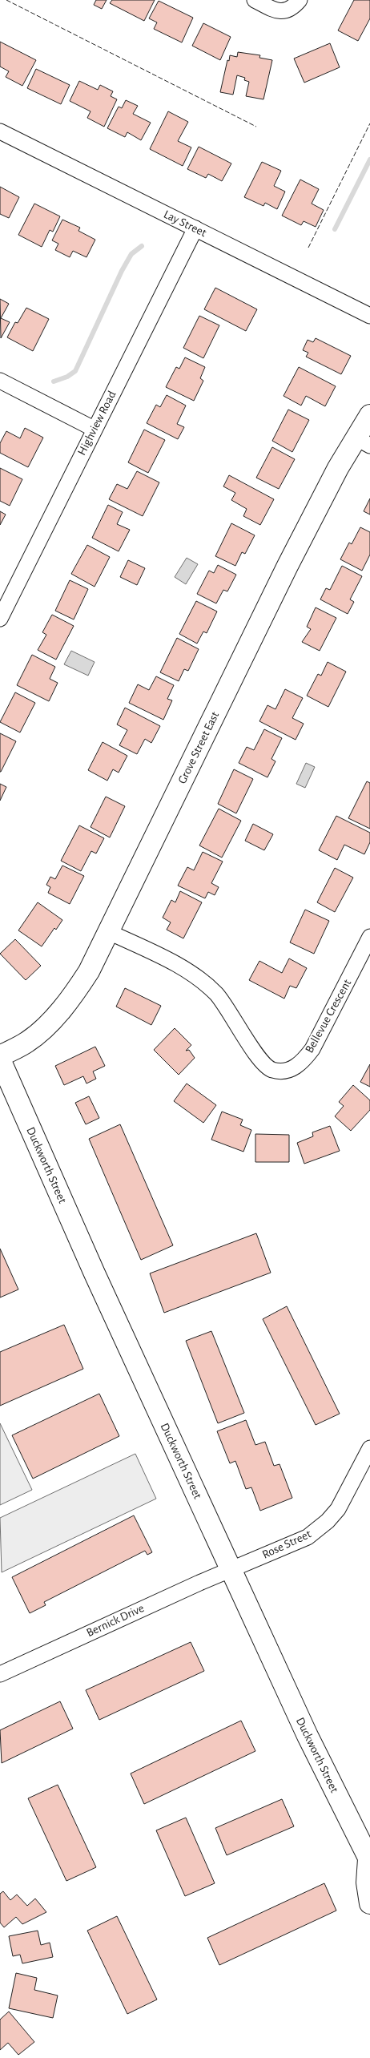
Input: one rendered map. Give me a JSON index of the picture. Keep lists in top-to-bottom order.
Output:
{
  "streets": {
    "main road": ["Grove Street East", "Duckworth Street"],
    "street": [
      "Lay Street",
      "Highview Road",
      "Bellevue Crescent",
      "Rose Street",
      "Bernick Drive"
    ]
  },
  "crossings": [
    ["Lay Street", "Highview Road"],
    ["Grove Street East", "Bellevue Crescent"],
    ["Grove Street East", "Duckworth Street"],
    ["Duckworth Street", "Rose Street"],
    ["Duckworth Street", "Bernick Drive"],
    ["Rose Street", "Bernick Drive"]
  ]
}
